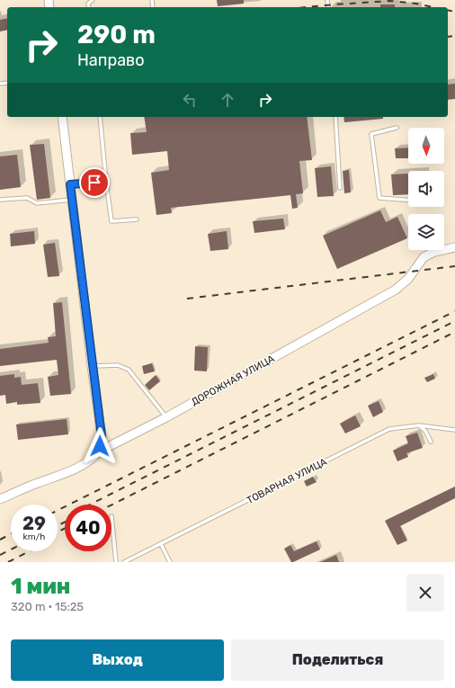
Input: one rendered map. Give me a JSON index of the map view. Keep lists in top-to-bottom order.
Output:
{
  "streets": {
    "street": ["ДОРОЖНАЯ УЛИЦА"],
    "lane": ["ТОВАРНАЯ УЛИЦА"]
  },
  "north": "bottom",
  "page": {
    "turn": ["290 m", "Направо"],
    "speed": "29 km/h",
    "limit": "40",
    "heading": ["1 мин", "320 m · 15:25"],
    "buttons": ["Выход", "Поделиться"]
  }
}
